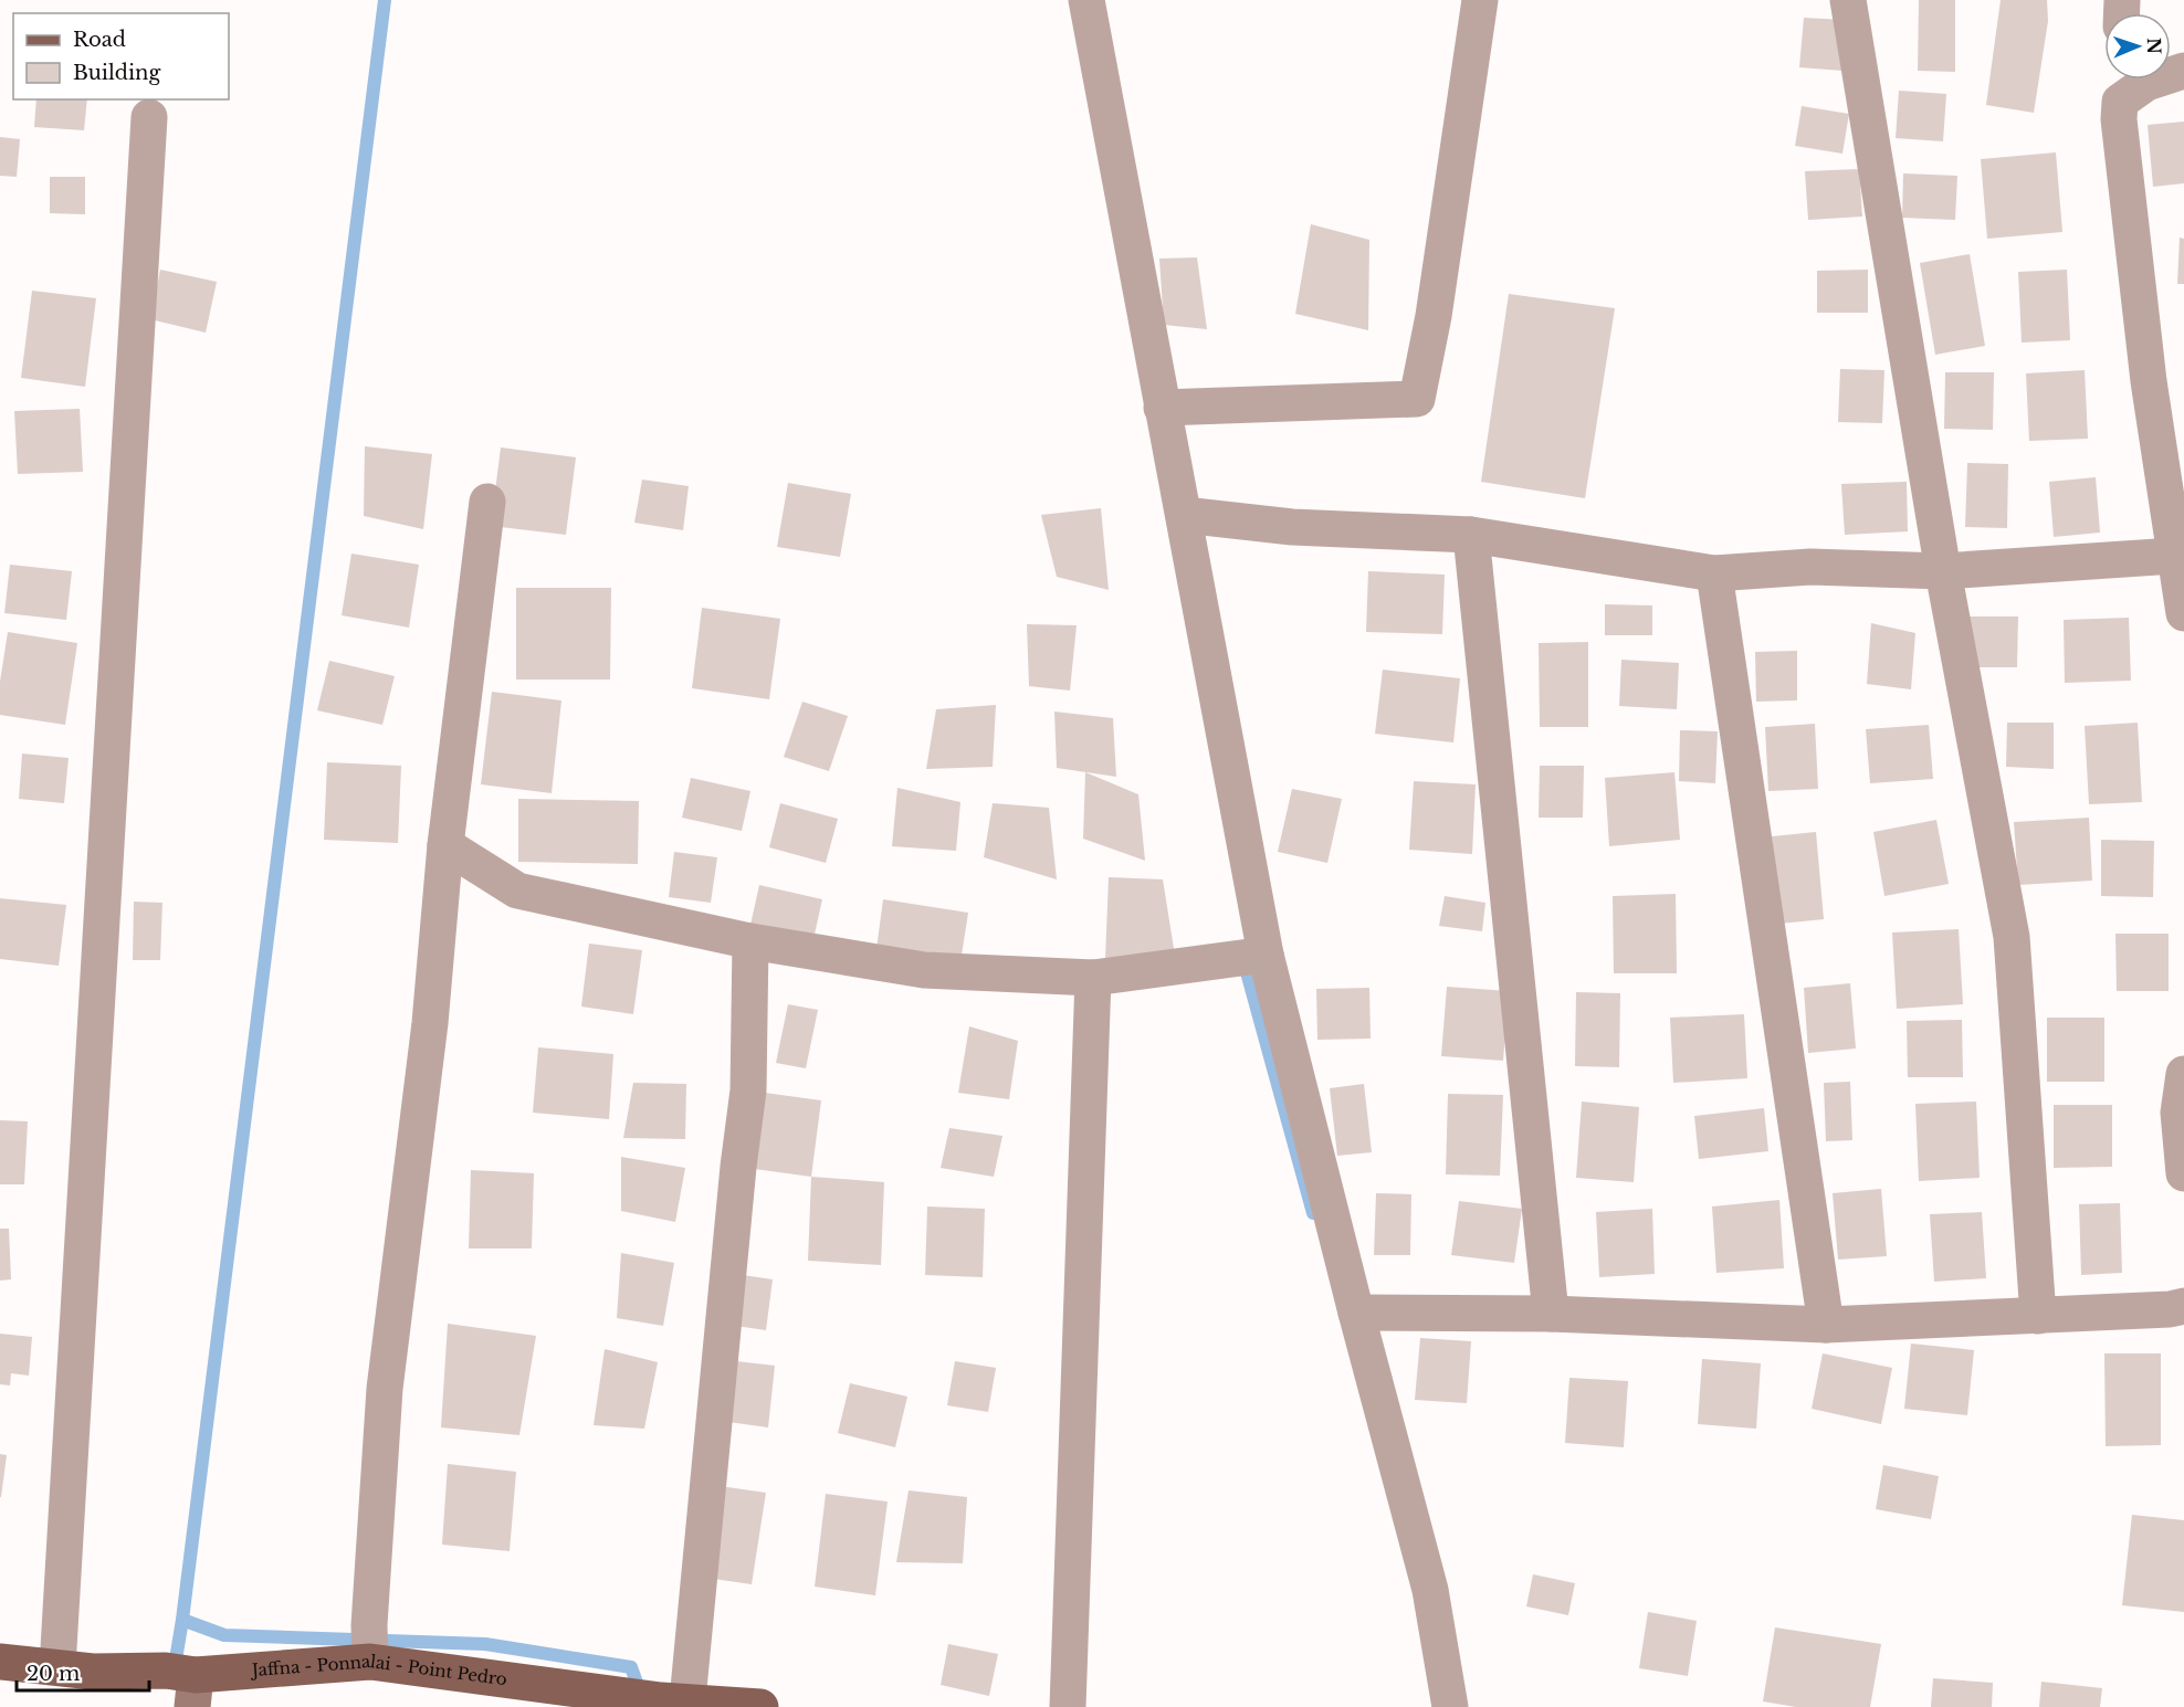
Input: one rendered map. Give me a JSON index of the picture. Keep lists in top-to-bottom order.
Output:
{
  "streets": {
    "main road": ["Jaffna - Ponnalai - Point Pedro"]
  },
  "legend": ["Road", "Building"],
  "scale_bar": "20 m",
  "north": "right"
}
